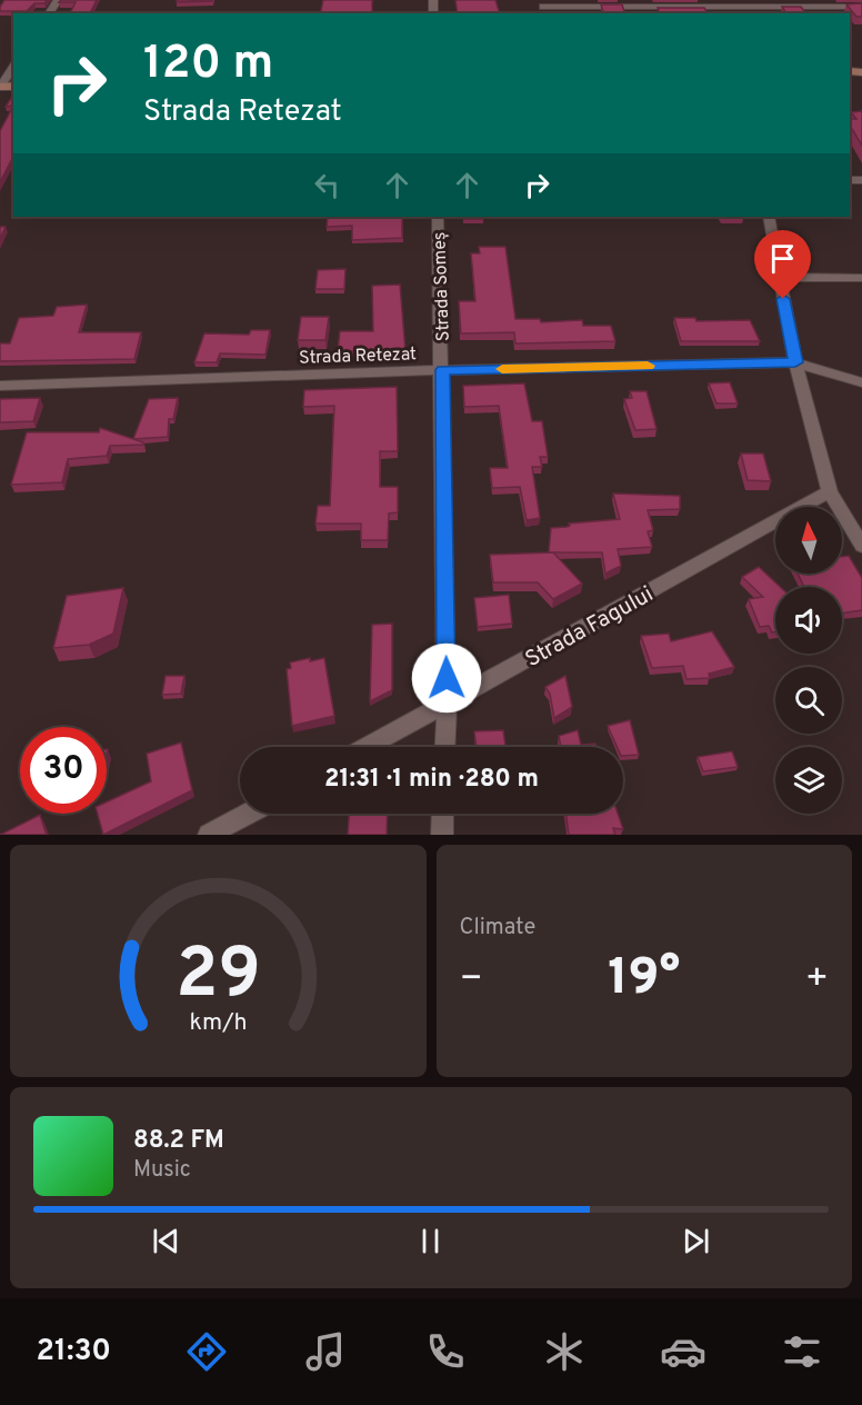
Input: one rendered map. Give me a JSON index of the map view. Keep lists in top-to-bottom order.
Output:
{
  "streets": {
    "street": ["Strada Someș", "Strada Retezat", "Strada Fagului"]
  },
  "crossings": [
    ["Strada Someș", "Strada Retezat"],
    ["Strada Someș", "Strada Fagului"]
  ],
  "north": "top",
  "page": {
    "turn": ["120 m", "Strada Retezat"],
    "limit": "30",
    "trip": "21:31 · 1 min · 280 m",
    "tile": "Climate",
    "heat": ["−", "19°", "+"],
    "song": ["88.2 FM", "Music"],
    "tabs": "21:30",
    "gauge": ["29", "km/h"]
  }
}
